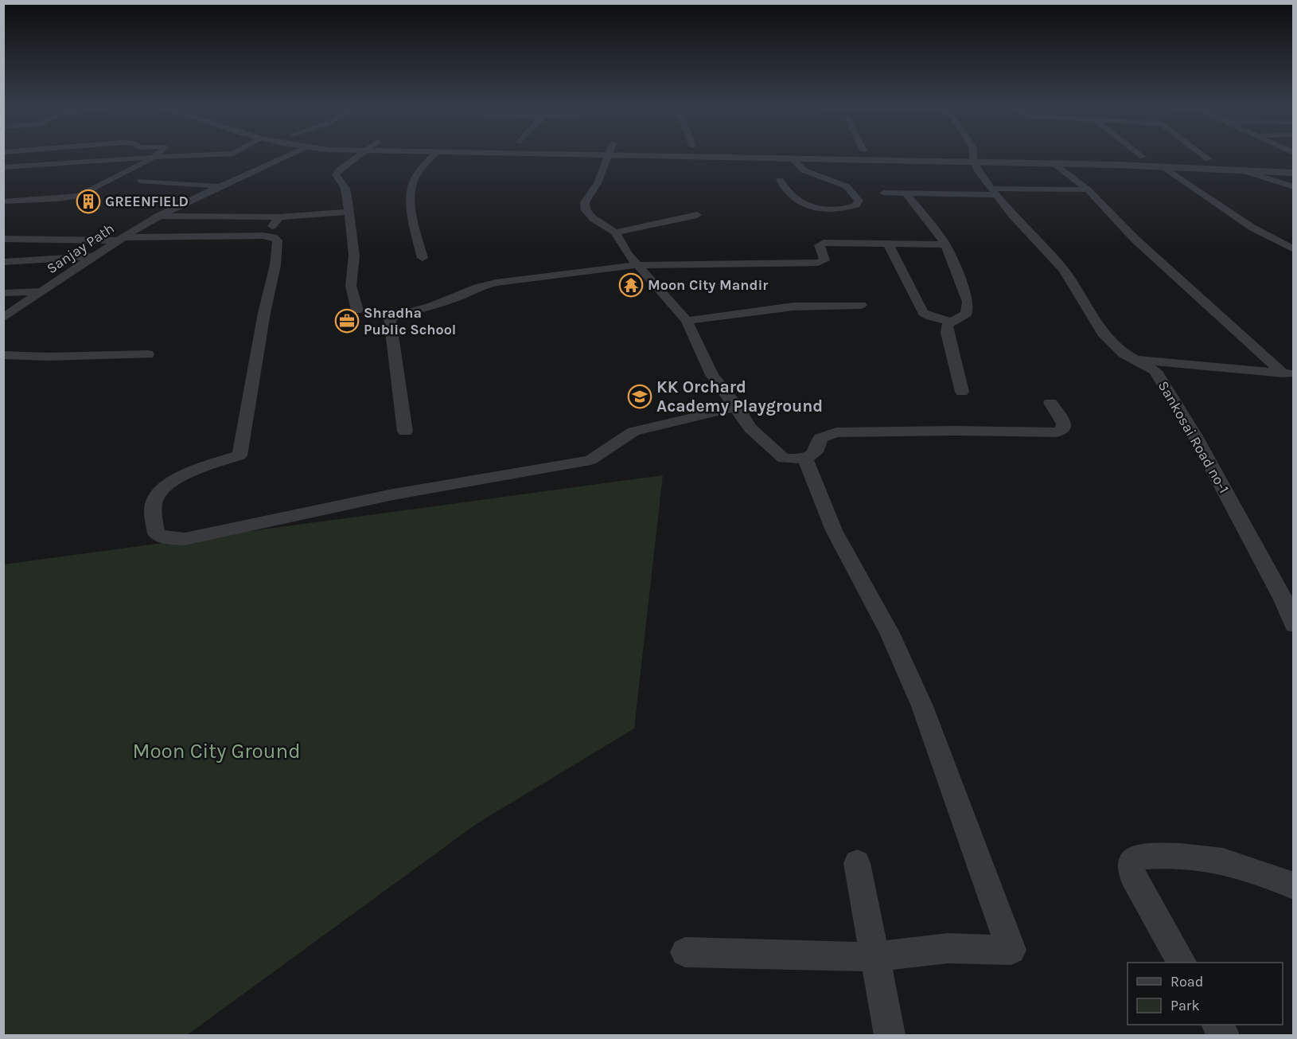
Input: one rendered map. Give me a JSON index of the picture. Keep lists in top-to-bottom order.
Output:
{
  "streets": {
    "street": ["Sanjay Path", "Sankosai Road no-1"]
  },
  "parks": ["Moon City Ground"],
  "places": {
    "building": ["GREENFIELD"],
    "temple": ["Moon City Mandir"],
    "office": ["Shradha Public School"],
    "school or university": ["KK Orchard Academy Playground"]
  },
  "legend": ["Road", "Park"]
}
